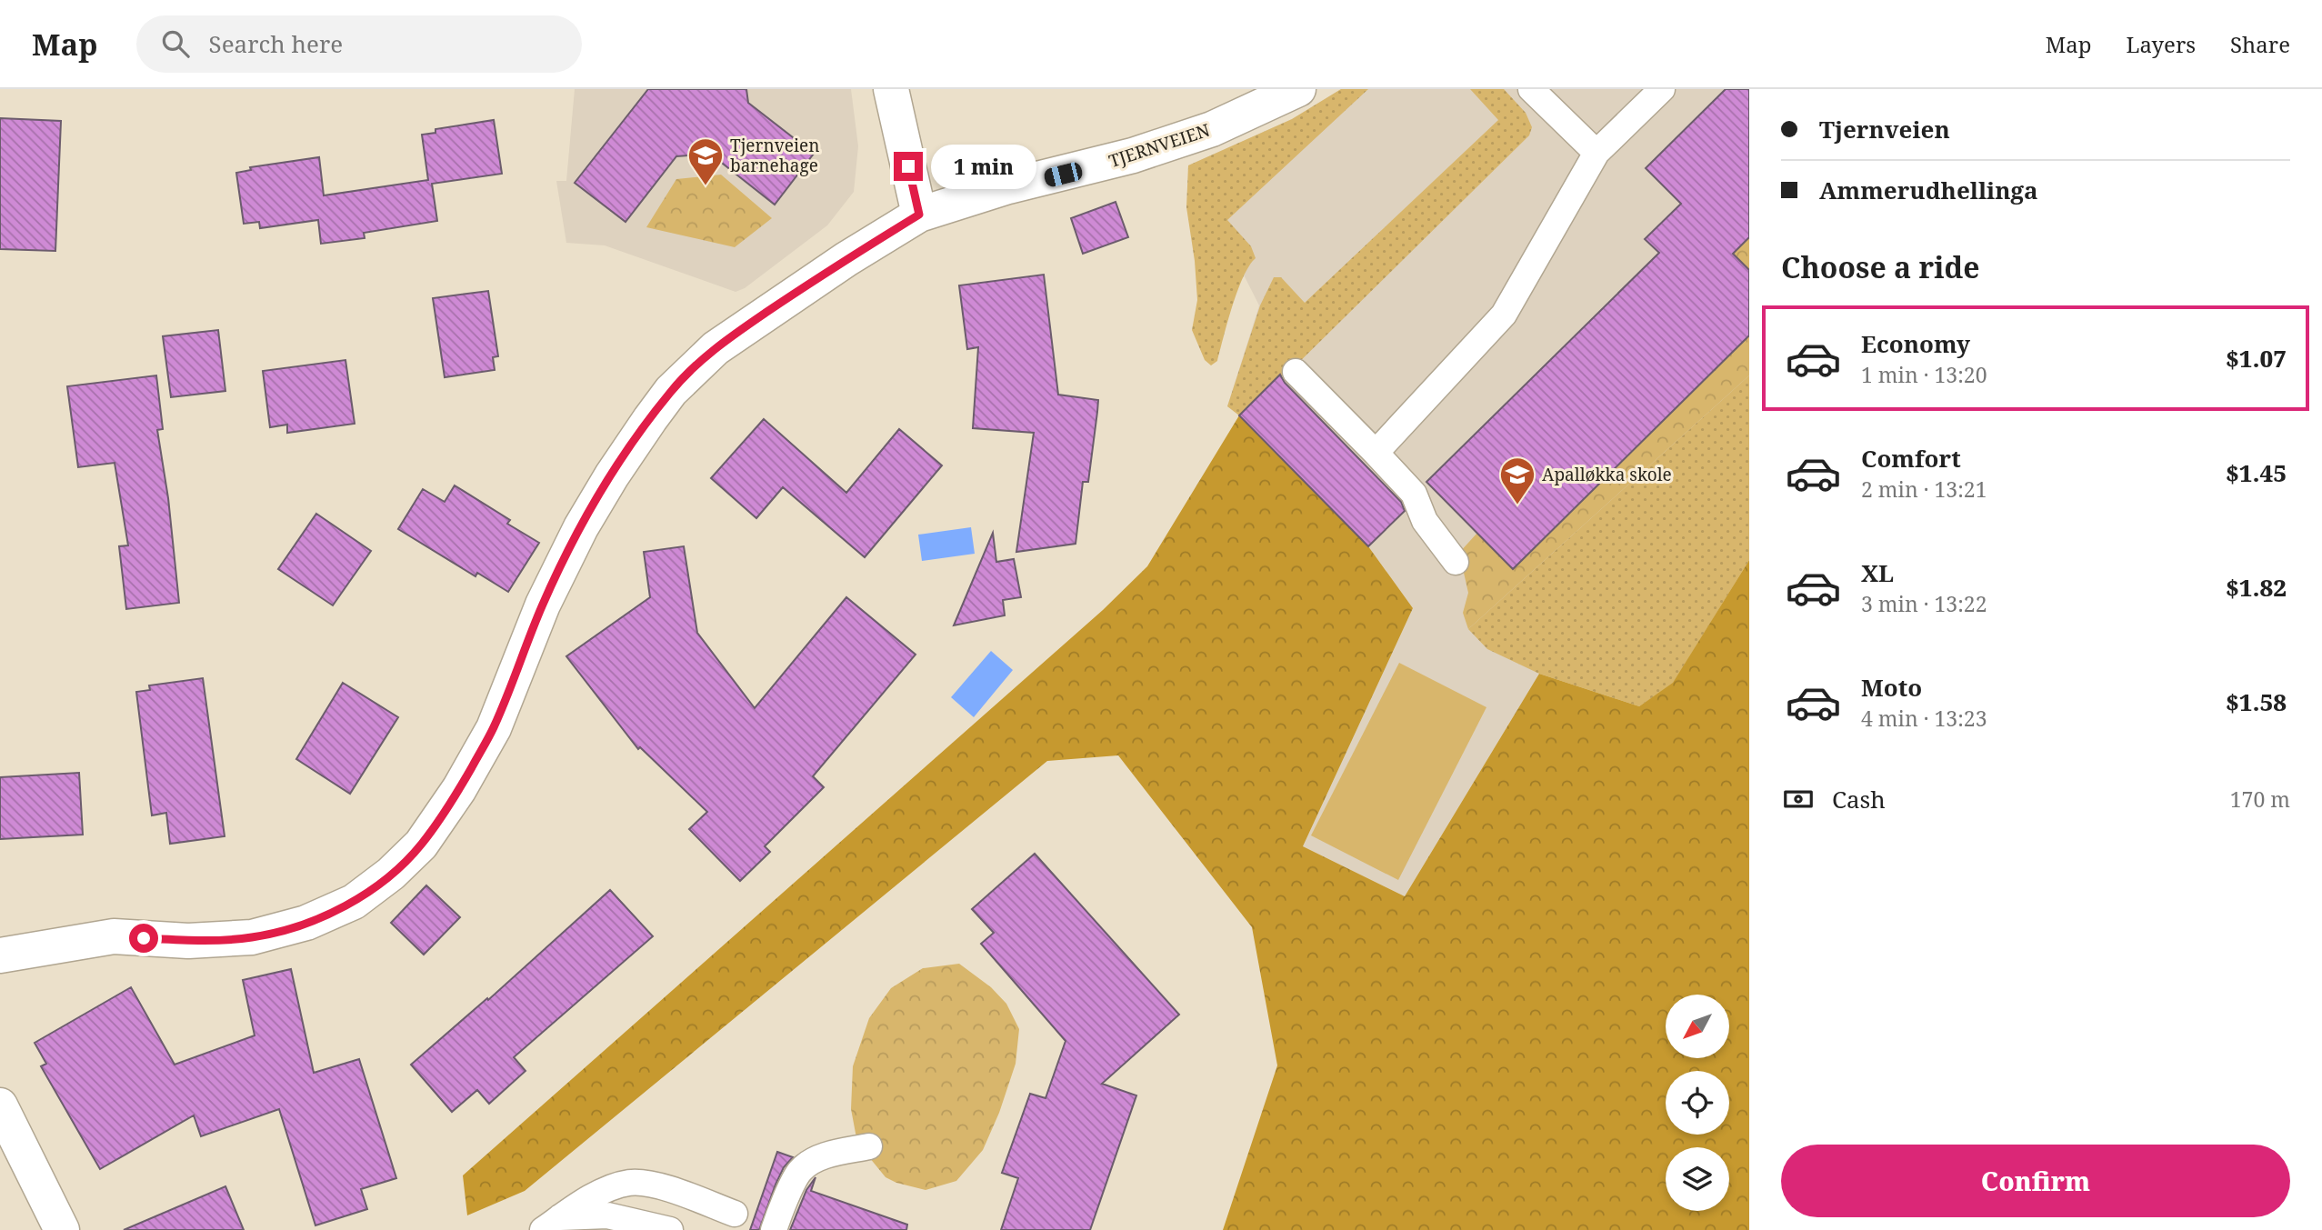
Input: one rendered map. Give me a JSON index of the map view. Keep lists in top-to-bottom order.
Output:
{
  "streets": {
    "street": ["TJERNVEIEN"]
  },
  "places": {
    "school or university": ["Tjernveien barnehage", "Apalløkka skole"]
  },
  "north": "bottom left",
  "page": {
    "header": "Map",
    "search": "Search here",
    "nav": ["Map", "Layers", "Share"],
    "banner": ["Tjernveien", "Ammerudhellinga"],
    "bubble": "1 min",
    "heading": "Choose a ride",
    "list": [
      {
        "name": "Economy",
        "note": "1 min · 13:20",
        "value": "$1.07"
      },
      {
        "name": "Comfort",
        "note": "2 min · 13:21",
        "value": "$1.45"
      },
      {
        "name": "XL",
        "note": "3 min · 13:22",
        "value": "$1.82"
      },
      {
        "name": "Moto",
        "note": "4 min · 13:23",
        "value": "$1.58"
      }
    ],
    "pay": ["Cash", "170 m"],
    "buttons": "Confirm"
  }
}
